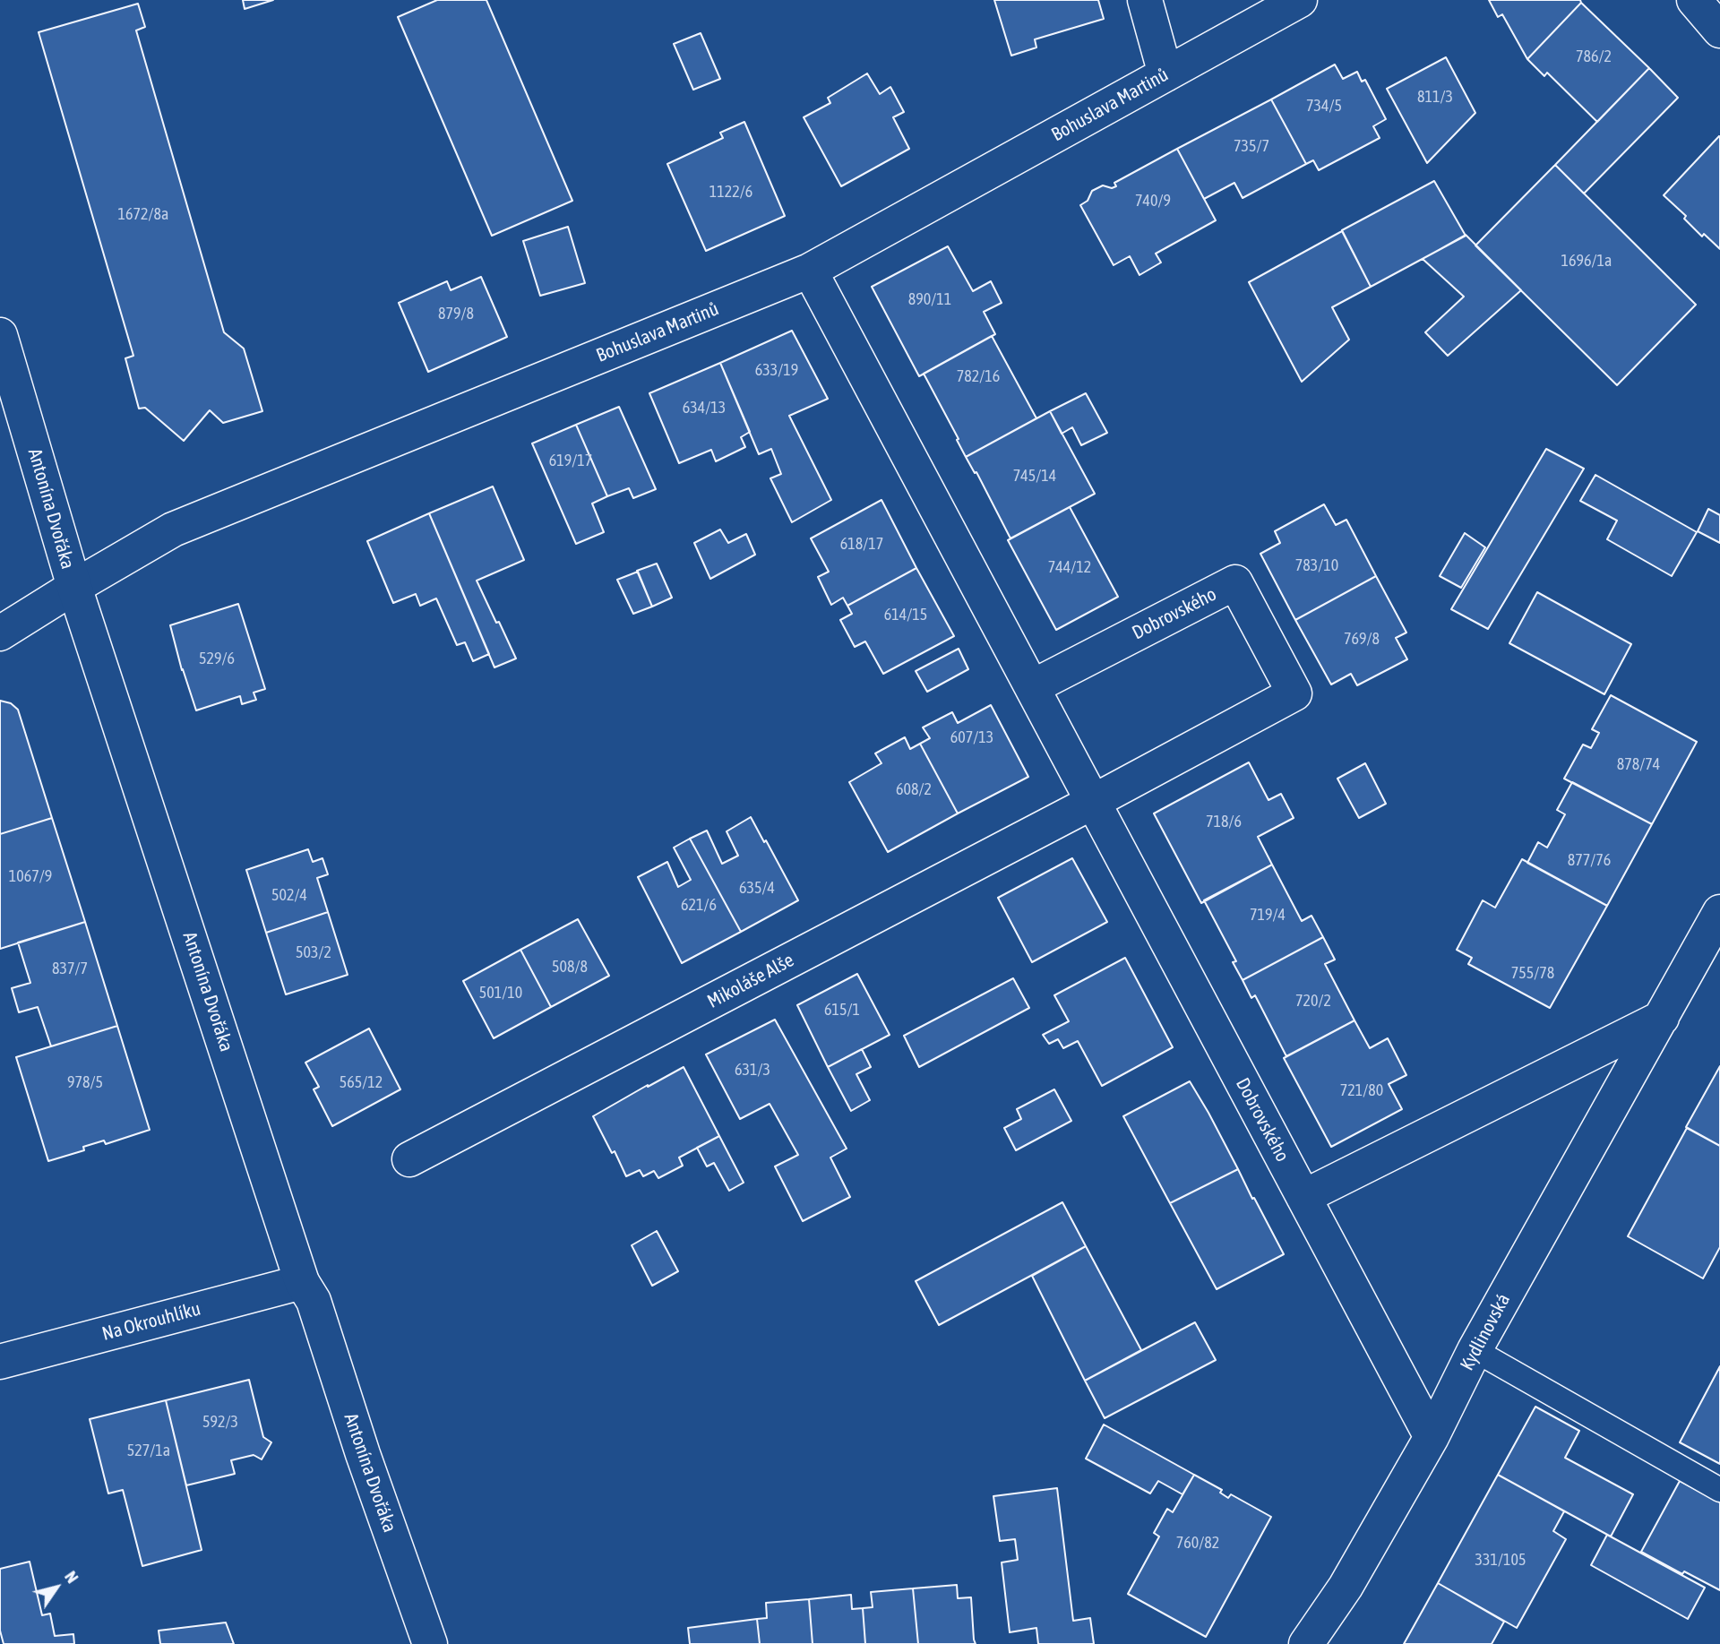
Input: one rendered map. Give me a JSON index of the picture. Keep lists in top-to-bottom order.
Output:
{
  "streets": {
    "street": [
      "Bohuslava Martinů",
      "Antonína Dvořáka",
      "Dobrovského",
      "Mikoláše Alše",
      "Na Okrouhlíku",
      "Kydlinovská"
    ]
  },
  "crossings": [
    ["Bohuslava Martinů", "Antonína Dvořáka"],
    ["Bohuslava Martinů", "Dobrovského"],
    ["Antonína Dvořáka", "Na Okrouhlíku"],
    ["Dobrovského", "Mikoláše Alše"],
    ["Dobrovského", "Kydlinovská"]
  ],
  "house_numbers": [
    "786/2",
    "811/3",
    "734/5",
    "735/7",
    "1122/6",
    "740/9",
    "1672/8a",
    "1696/1a",
    "890/11",
    "879/8",
    "633/19",
    "782/16",
    "634/13",
    "619/17",
    "745/14",
    "618/17",
    "783/10",
    "744/12",
    "614/15",
    "769/8",
    "529/6",
    "607/13",
    "878/74",
    "608/2",
    "718/6",
    "877/76",
    "1067/9",
    "635/4",
    "502/4",
    "621/6",
    "719/4",
    "503/2",
    "508/8",
    "837/7",
    "755/78",
    "501/10",
    "720/2",
    "615/1",
    "631/3",
    "978/5",
    "565/12",
    "721/80",
    "592/3",
    "527/1a",
    "760/82",
    "331/105"
  ],
  "north": "top right"
}
